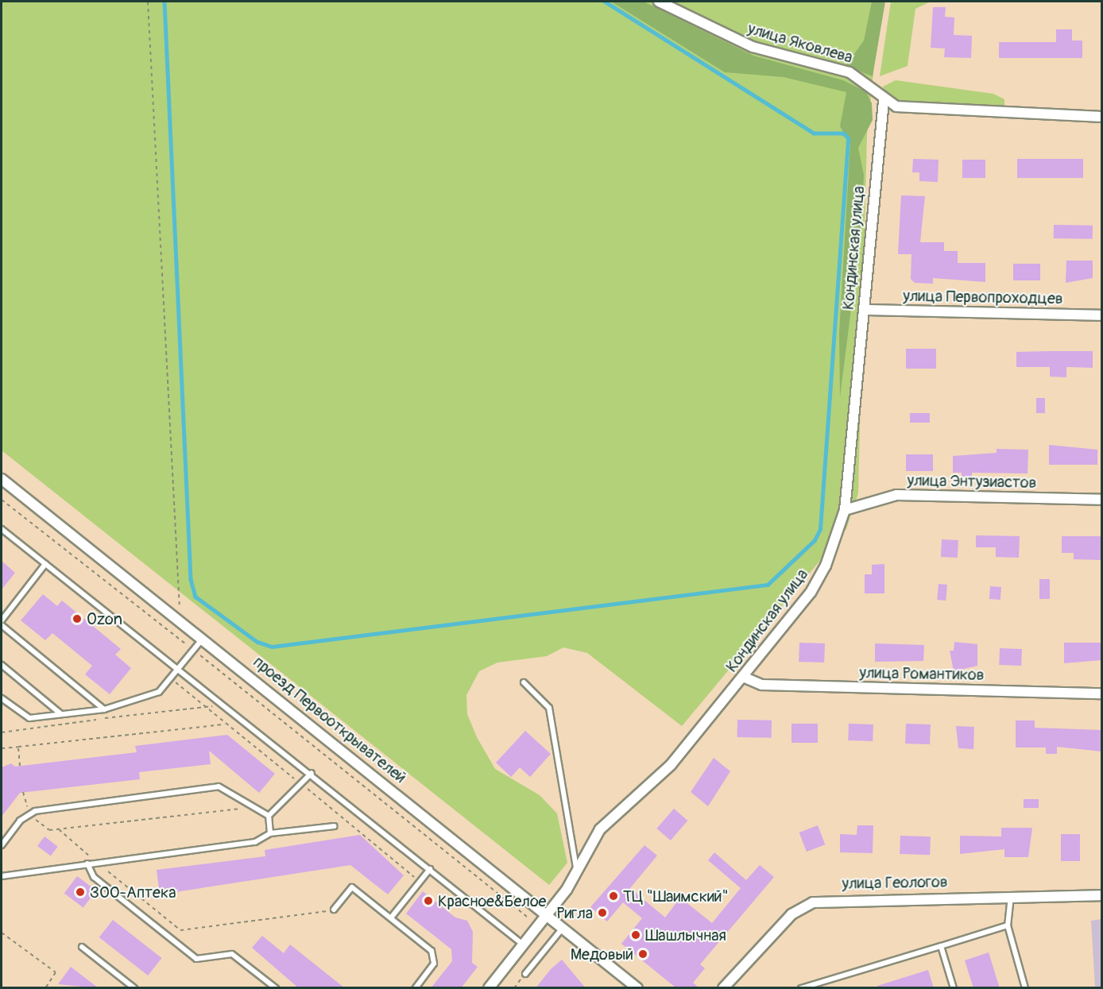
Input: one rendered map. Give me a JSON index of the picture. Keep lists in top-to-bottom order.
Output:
{
  "streets": {
    "street": [
      "улица Яковлева",
      "Кондинская улица",
      "улица Первопроходцев",
      "улица Энтузиастов",
      "улица Романтиков",
      "проезд Первооткрывателей",
      "улица Геологов"
    ]
  },
  "crossings": [
    ["улица Яковлева", "Кондинская улица"],
    ["Кондинская улица", "улица Первопроходцев"],
    ["Кондинская улица", "улица Энтузиастов"],
    ["Кондинская улица", "улица Романтиков"],
    ["Кондинская улица", "проезд Первооткрывателей"]
  ],
  "places": [
    "Ozon",
    "ЗОО-Аптека",
    "ТЦ \"Шаимский\"",
    "Красное&Белое",
    "Ригла",
    "Шашлычная",
    "Медовый"
  ]
}
